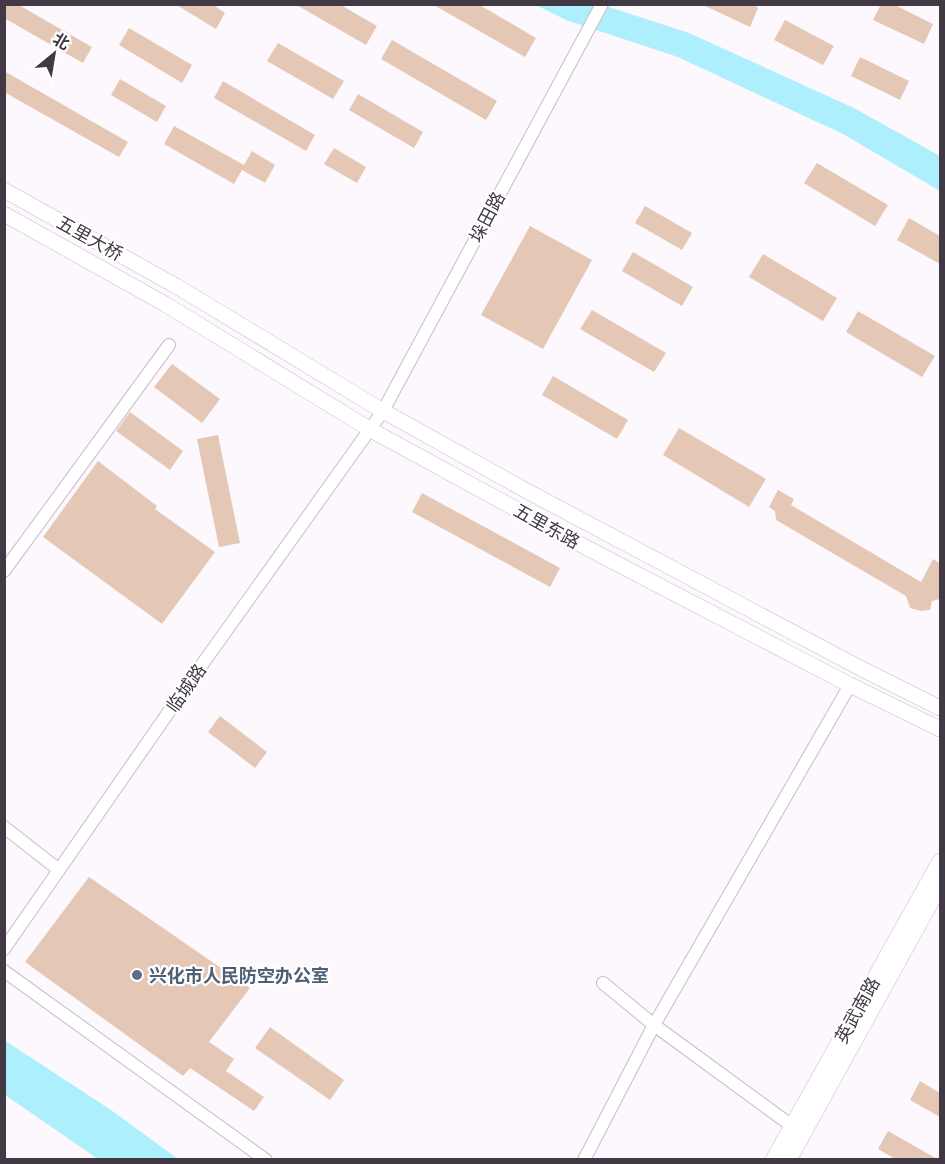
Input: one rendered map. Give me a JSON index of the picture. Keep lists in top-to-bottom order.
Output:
{
  "streets": {
    "main road": ["五里大桥", "五里东路", "英武南路"],
    "street": ["垛田路", "临城路"]
  },
  "crossings": [
    ["垛田路", "五里东路"],
    ["垛田路", "临城路"],
    ["五里大桥", "五里东路"],
    ["五里东路", "临城路"]
  ],
  "places": ["兴化市人民防空办公室"],
  "north": "top right"
}
